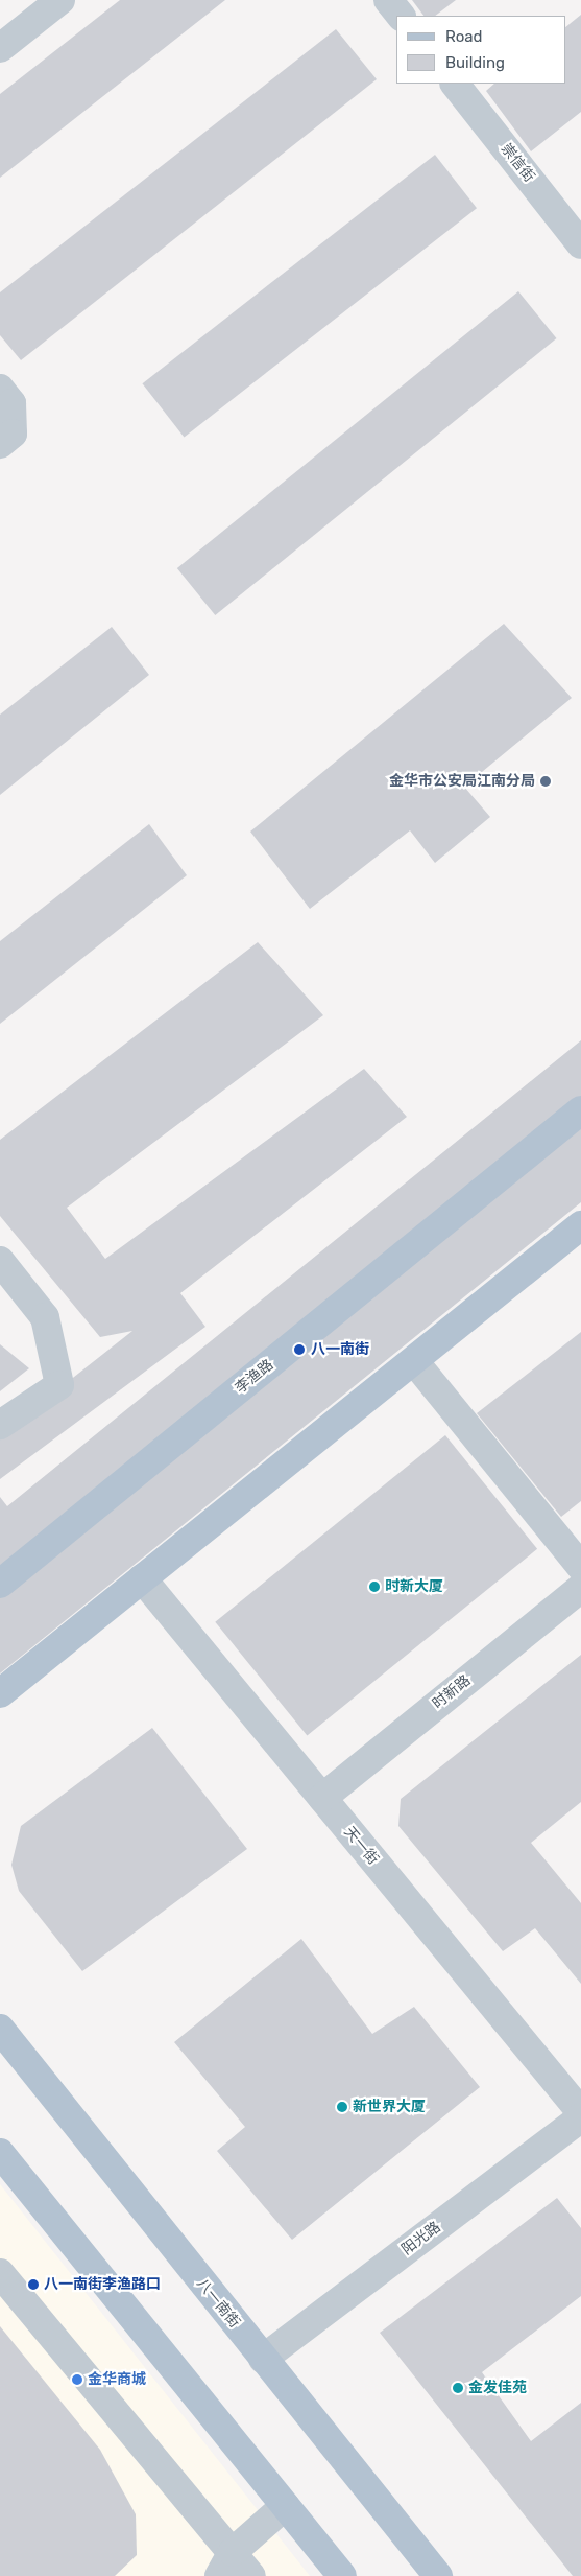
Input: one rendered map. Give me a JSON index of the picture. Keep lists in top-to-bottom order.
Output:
{
  "streets": {
    "main road": ["李渔路", "八一南街"],
    "street": [
      "崇信街",
      "时新路",
      "天一街",
      "阳光路"
    ]
  },
  "crossings": [
    ["时新路", "天一街"],
    ["阳光路", "八一南街"]
  ],
  "places": [
    "金华市公安局江南分局",
    "八一南街",
    "时新大厦",
    "新世界大厦",
    "八一南街李渔路口",
    "金华商城",
    "金发佳苑"
  ],
  "legend": ["Road", "Building"]
}
